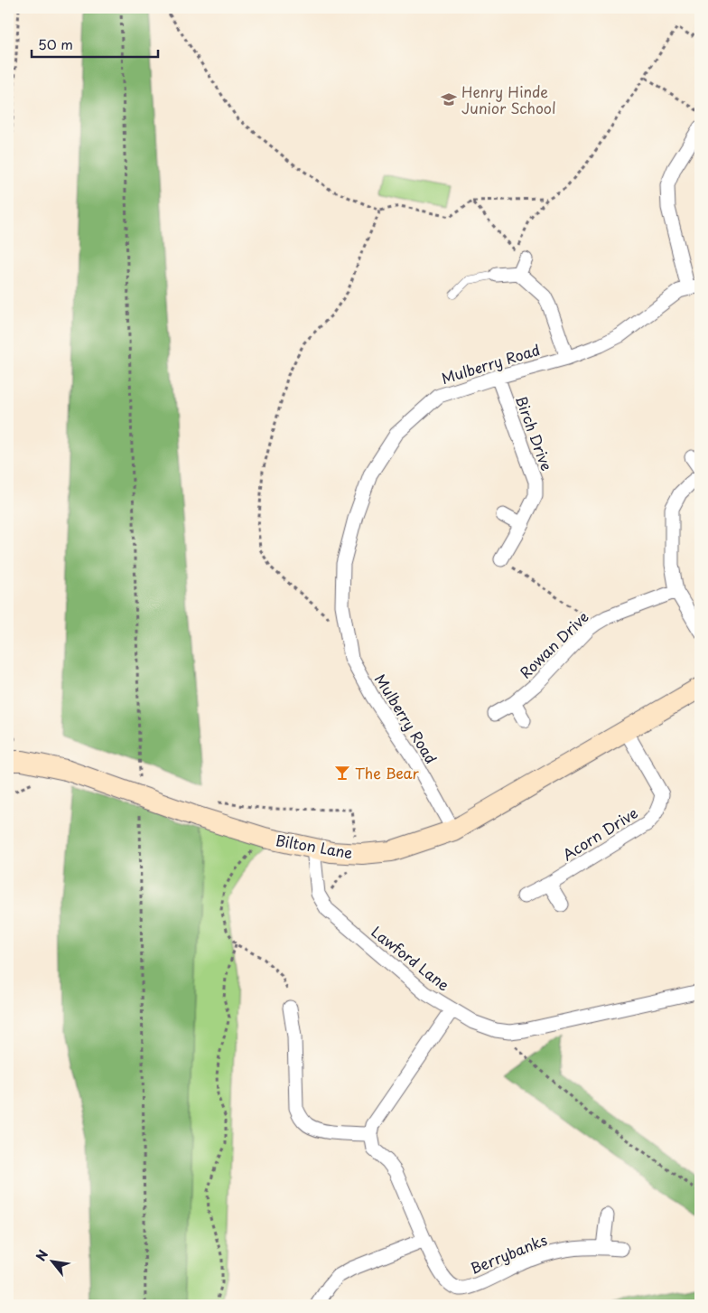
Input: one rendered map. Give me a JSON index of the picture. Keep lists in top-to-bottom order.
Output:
{
  "streets": {
    "street": [
      "Mulberry Road",
      "Birch Drive",
      "Rowan Drive",
      "Acorn Drive",
      "Bilton Lane",
      "Lawford Lane",
      "Berrybanks"
    ]
  },
  "crossings": [
    ["Mulberry Road", "Birch Drive"],
    ["Mulberry Road", "Bilton Lane"],
    ["Acorn Drive", "Bilton Lane"],
    ["Bilton Lane", "Lawford Lane"]
  ],
  "places": {
    "school or university": ["Henry Hinde Junior School"],
    "bar": ["The Bear"]
  },
  "scale_bar": "50 m",
  "north": "top left"
}
